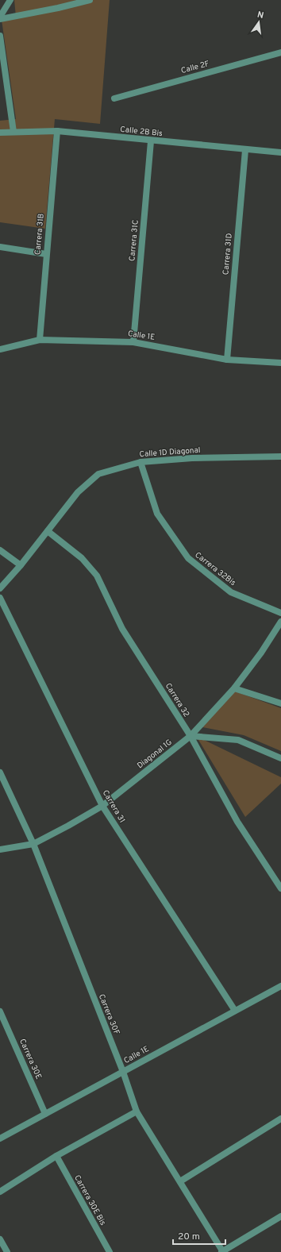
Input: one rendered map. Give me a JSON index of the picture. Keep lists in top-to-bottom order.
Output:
{
  "streets": {
    "street": [
      "Calle 2F",
      "Calle 2B Bis",
      "Carrera 31B",
      "Carrera 31C",
      "Carrera 31D",
      "Calle 1E",
      "Calle 1D Diagonal",
      "Carrera 32Bis",
      "Carrera 32",
      "Diagonal 1G",
      "Carrera 31",
      "Carrera 30F",
      "Carrera 30E",
      "Carrera 30E Bis"
    ]
  },
  "crossings": [
    ["Calle 2B Bis", "Carrera 31B"],
    ["Calle 2B Bis", "Carrera 31C"],
    ["Calle 2B Bis", "Carrera 31D"],
    ["Carrera 31B", "Calle 1E"],
    ["Carrera 31C", "Calle 1E"],
    ["Carrera 31D", "Calle 1E"],
    ["Calle 1E", "Carrera 31"],
    ["Calle 1E", "Carrera 30F"],
    ["Calle 1E", "Carrera 30E"],
    ["Calle 1D Diagonal", "Carrera 32Bis"],
    ["Calle 1D Diagonal", "Carrera 32"],
    ["Carrera 32", "Diagonal 1G"],
    ["Diagonal 1G", "Carrera 31"],
    ["Diagonal 1G", "Carrera 30F"]
  ],
  "scale_bar": "20 m",
  "north": "top"
}
